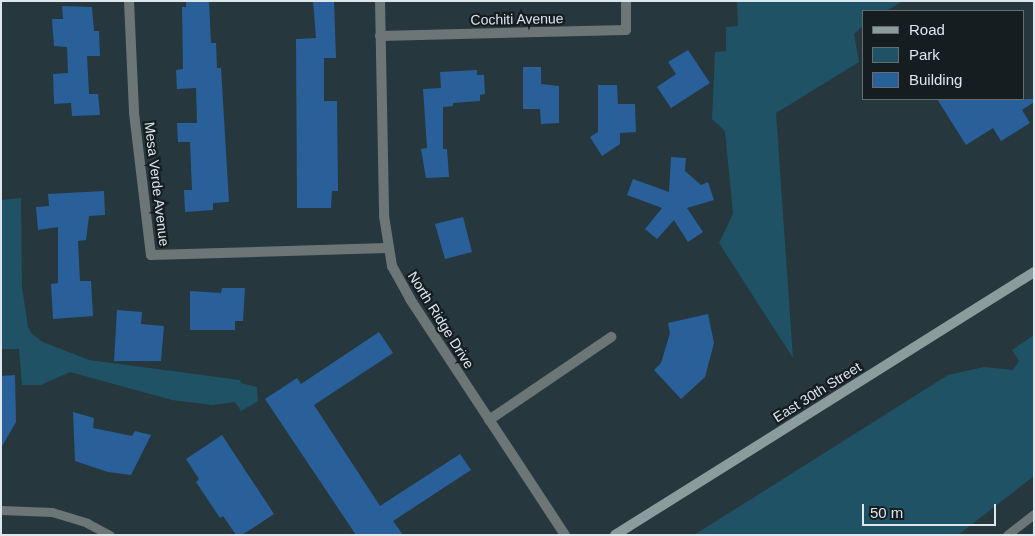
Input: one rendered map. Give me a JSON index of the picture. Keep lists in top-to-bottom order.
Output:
{
  "streets": {
    "main road": ["East 30th Street"],
    "street": ["Cochiti Avenue", "Mesa Verde Avenue", "North Ridge Drive"]
  },
  "crossings": [
    ["Cochiti Avenue", "North Ridge Drive"],
    ["Mesa Verde Avenue", "North Ridge Drive"]
  ],
  "legend": ["Road", "Park", "Building"],
  "scale_bar": "50 m"
}
